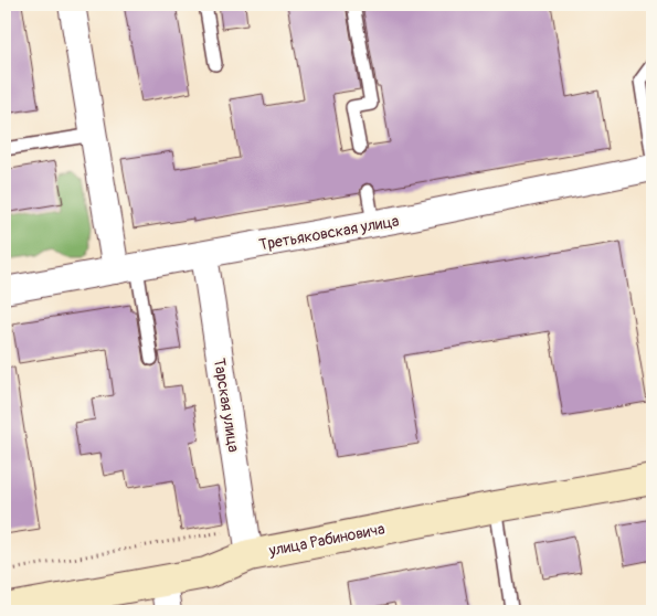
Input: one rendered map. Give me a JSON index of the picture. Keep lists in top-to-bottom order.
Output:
{
  "streets": {
    "street": ["Третьяковская улица", "Тарская улица", "улица Рабиновича"]
  },
  "crossings": [
    ["Третьяковская улица", "Тарская улица"],
    ["Тарская улица", "улица Рабиновича"]
  ]
}
